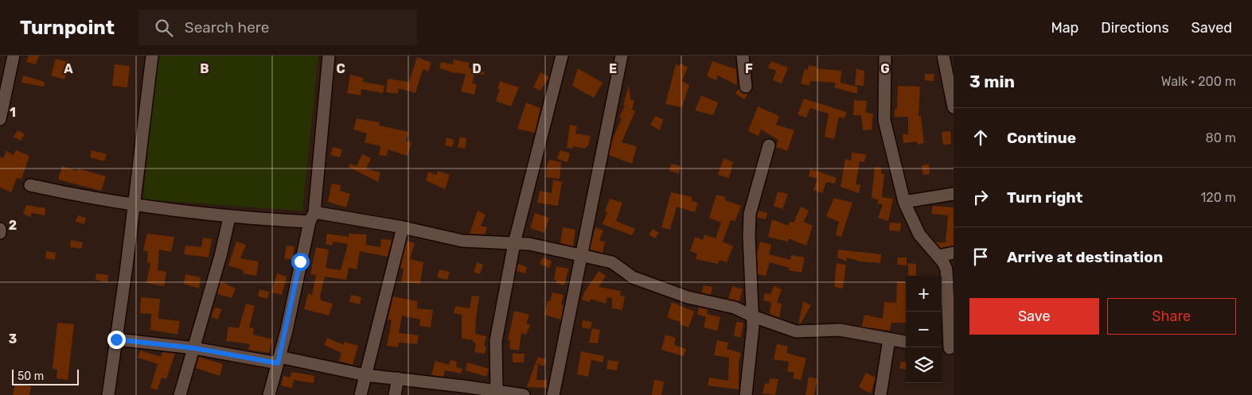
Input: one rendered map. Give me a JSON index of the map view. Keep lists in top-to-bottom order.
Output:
{
  "scale_bar": "50 m",
  "page": {
    "header": "Turnpoint",
    "search": "Search here",
    "nav": ["Map", "Directions", "Saved"],
    "heading": ["3 min", "Walk · 200 m"],
    "list": [
      ["Continue", "80 m"],
      ["Turn right", "120 m"],
      "Arrive at destination"
    ],
    "map_buttons": ["+", "−"],
    "buttons": ["Save", "Share"],
    "scale": "50 m"
  },
  "grid": {
    "columns": [
      "A",
      "B",
      "C",
      "D",
      "E",
      "F",
      "G"
    ],
    "rows": ["1", "2", "3"]
  }
}
